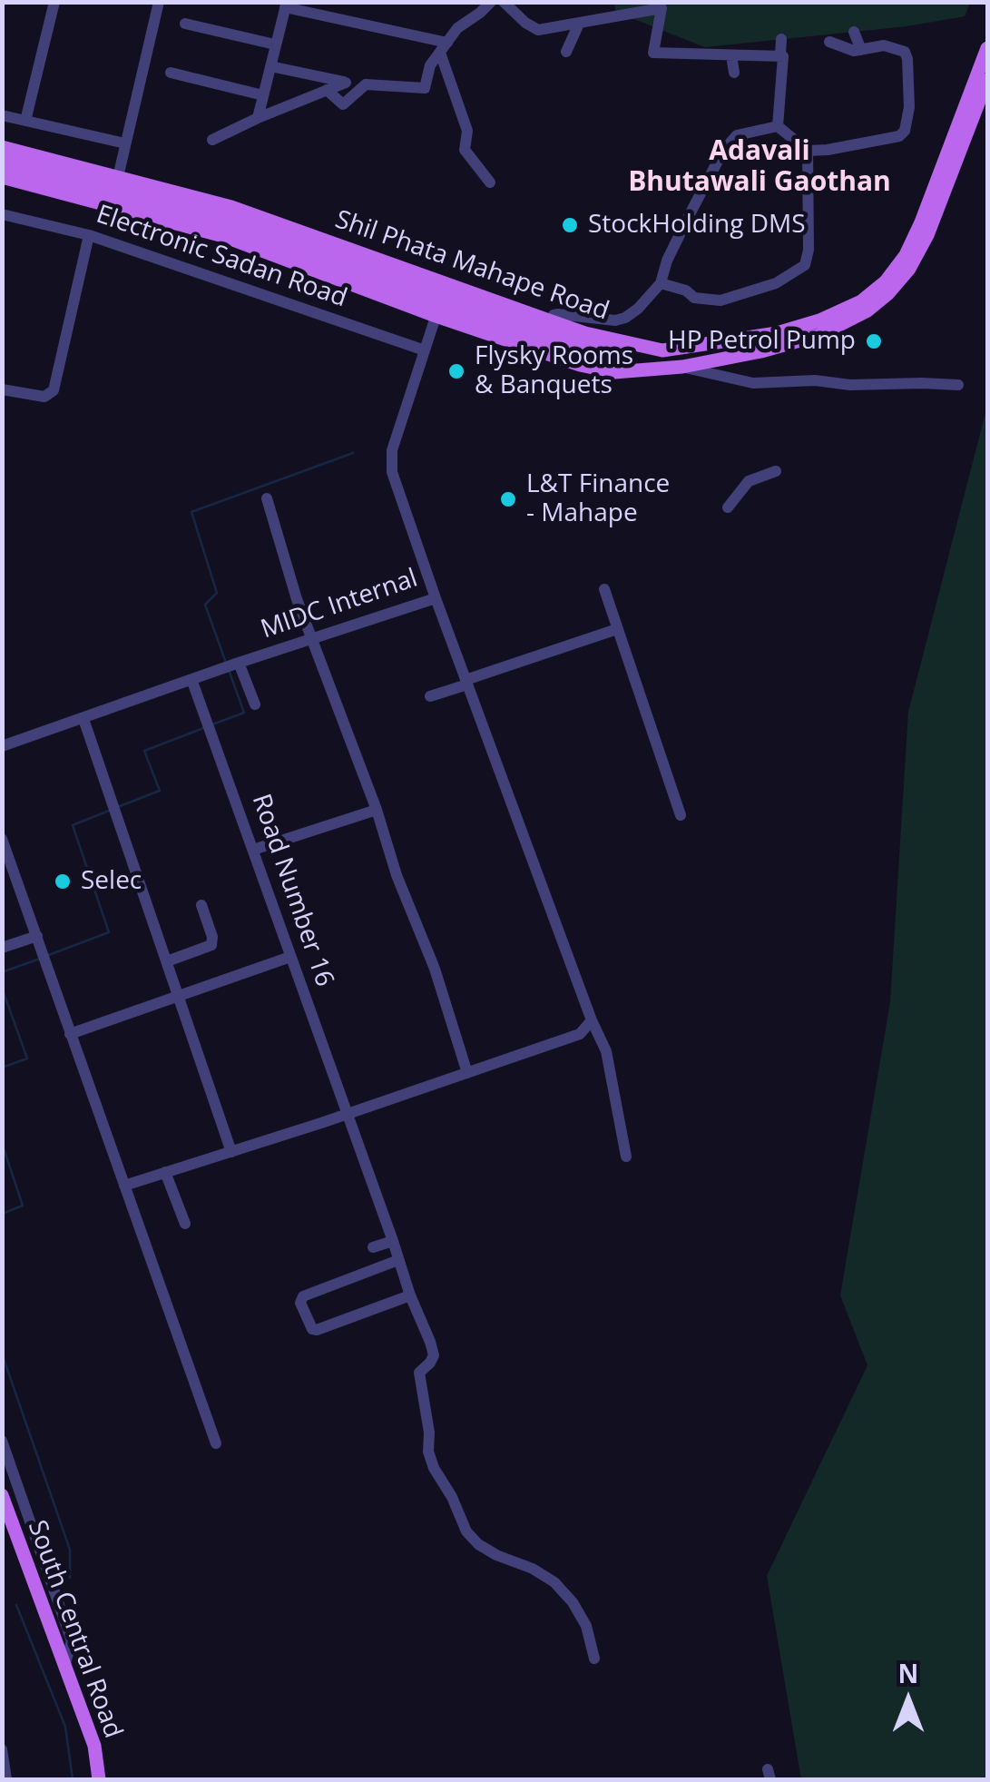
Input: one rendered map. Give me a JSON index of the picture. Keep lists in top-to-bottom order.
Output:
{
  "streets": {
    "main road": ["Shil Phata Mahape Road", "South Central Road"],
    "street": ["Electronic Sadan Road", "MIDC Internal", "Road Number 16"]
  },
  "crossings": [
    ["Electronic Sadan Road", "MIDC Internal"],
    ["Shil Phata Mahape Road", "MIDC Internal"],
    ["MIDC Internal", "Road Number 16"]
  ],
  "districts": ["Adavali Bhutawali Gaothan"],
  "places": [
    "StockHolding DMS",
    "HP Petrol Pump",
    "Flysky Rooms & Banquets",
    "L&T Finance - Mahape",
    "Selec"
  ],
  "north": "top"
}
